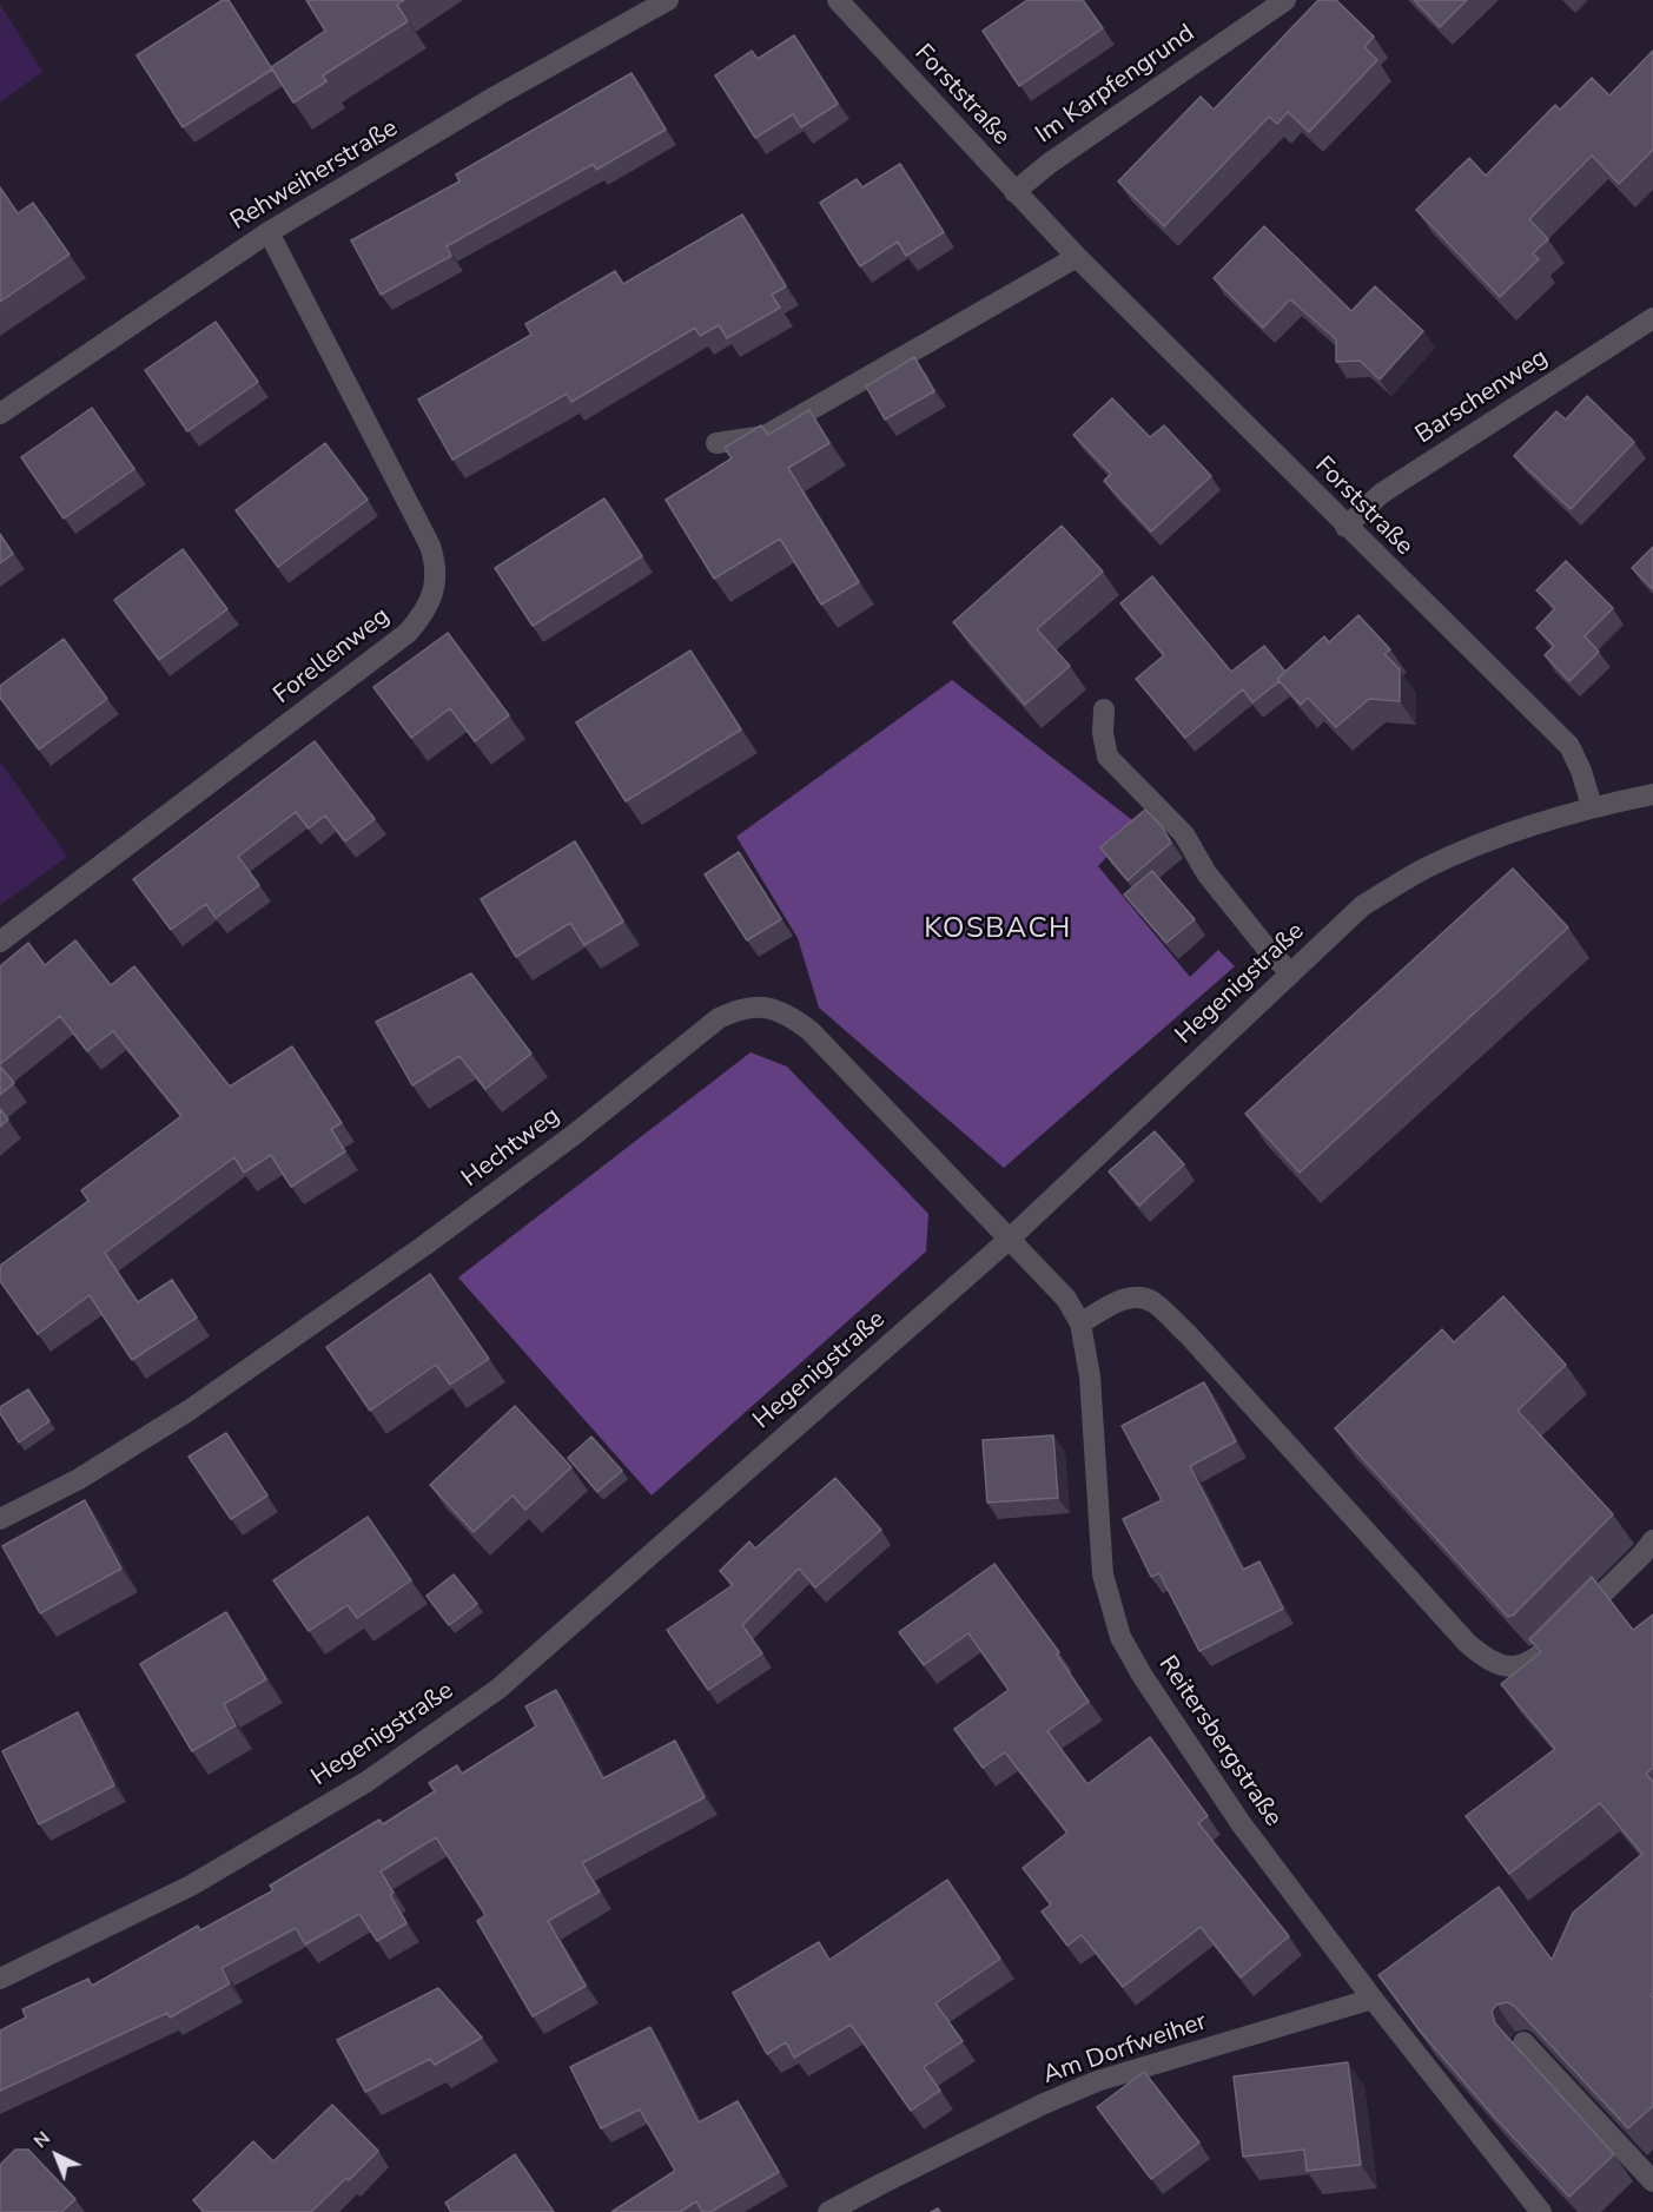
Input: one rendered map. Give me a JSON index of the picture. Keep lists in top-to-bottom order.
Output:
{
  "streets": {
    "street": [
      "Im Karpfengrund",
      "Forststraße",
      "Rehweiherstraße",
      "Barschenweg",
      "Forellenweg",
      "Hegenigstraße",
      "Hechtweg",
      "Reitersbergstraße",
      "Am Dorfweiher"
    ]
  },
  "crossings": [
    ["Im Karpfengrund", "Forststraße"],
    ["Forststraße", "Barschenweg"],
    ["Forststraße", "Hegenigstraße"],
    ["Rehweiherstraße", "Forellenweg"],
    ["Hegenigstraße", "Hechtweg"],
    ["Hegenigstraße", "Reitersbergstraße"],
    ["Hechtweg", "Reitersbergstraße"],
    ["Reitersbergstraße", "Am Dorfweiher"]
  ],
  "districts": ["KOSBACH"],
  "north": "top left"
}
